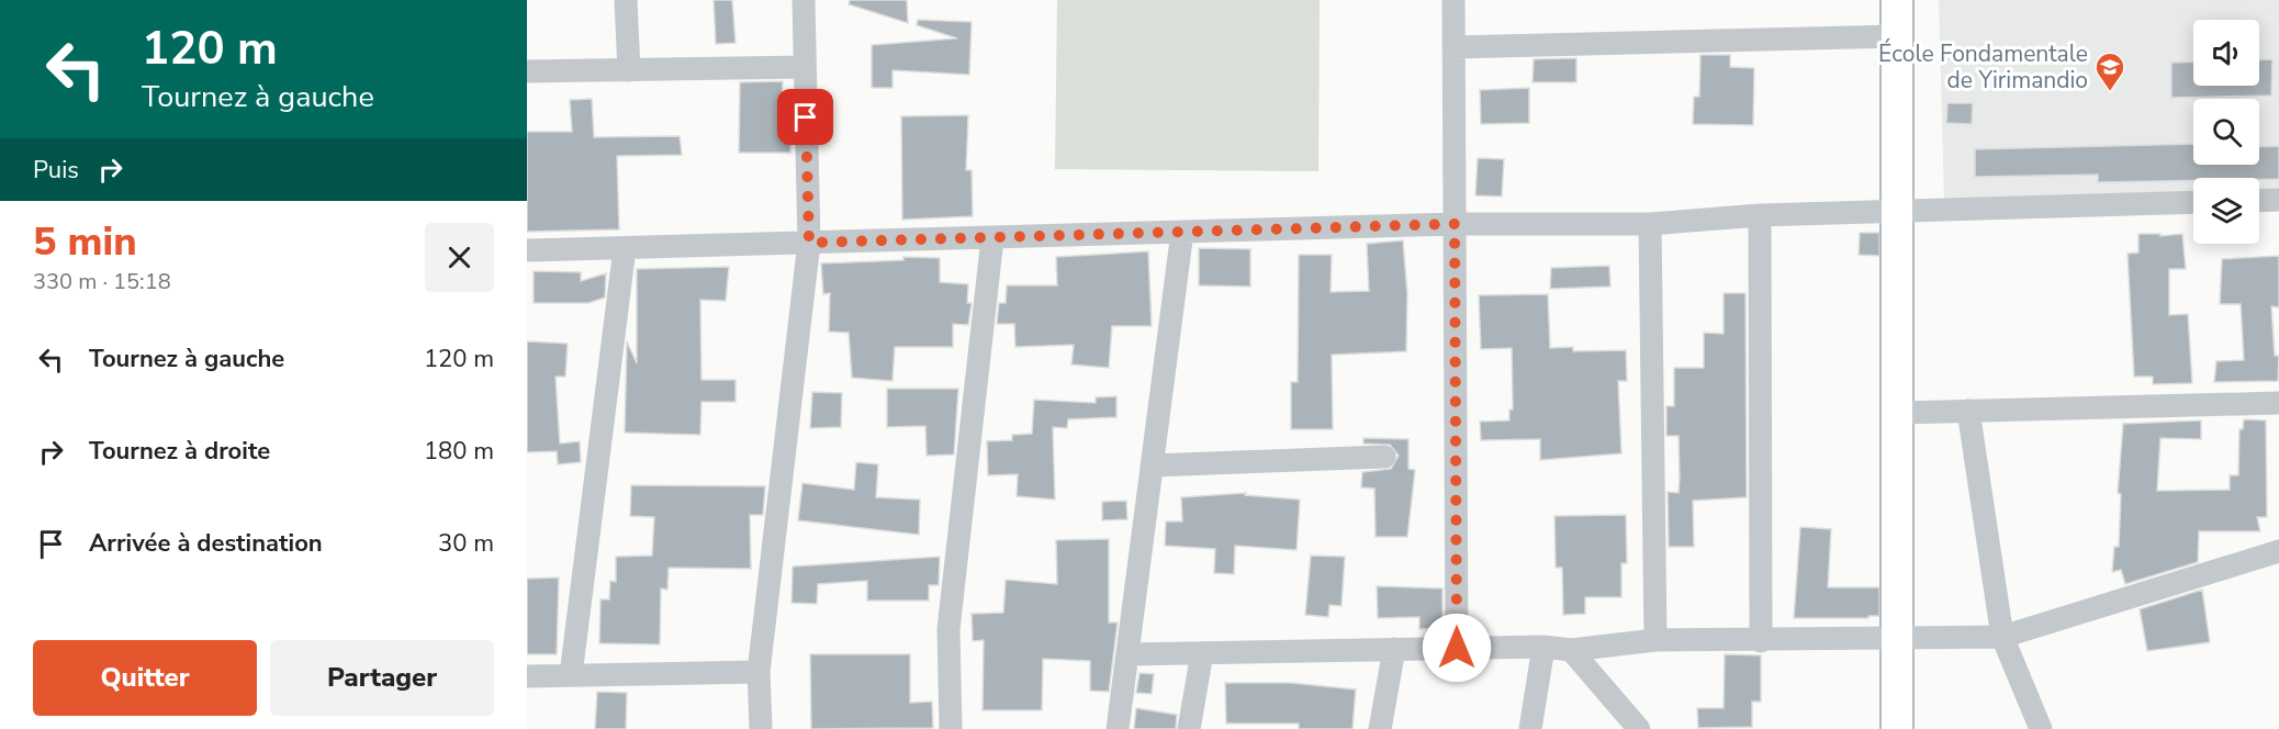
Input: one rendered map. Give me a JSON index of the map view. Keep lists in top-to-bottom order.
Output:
{
  "places": {
    "school or university": ["École Fondamentale de Yirimandio"]
  },
  "page": {
    "turn": ["120 m", "Tournez à gauche"],
    "then": "Puis",
    "heading": ["5 min", "330 m · 15:18"],
    "list": [
      {
        "name": "Tournez à gauche",
        "value": "120 m"
      },
      {
        "name": "Tournez à droite",
        "value": "180 m"
      },
      {
        "name": "Arrivée à destination",
        "value": "30 m"
      }
    ],
    "buttons": ["Quitter", "Partager"]
  }
}
